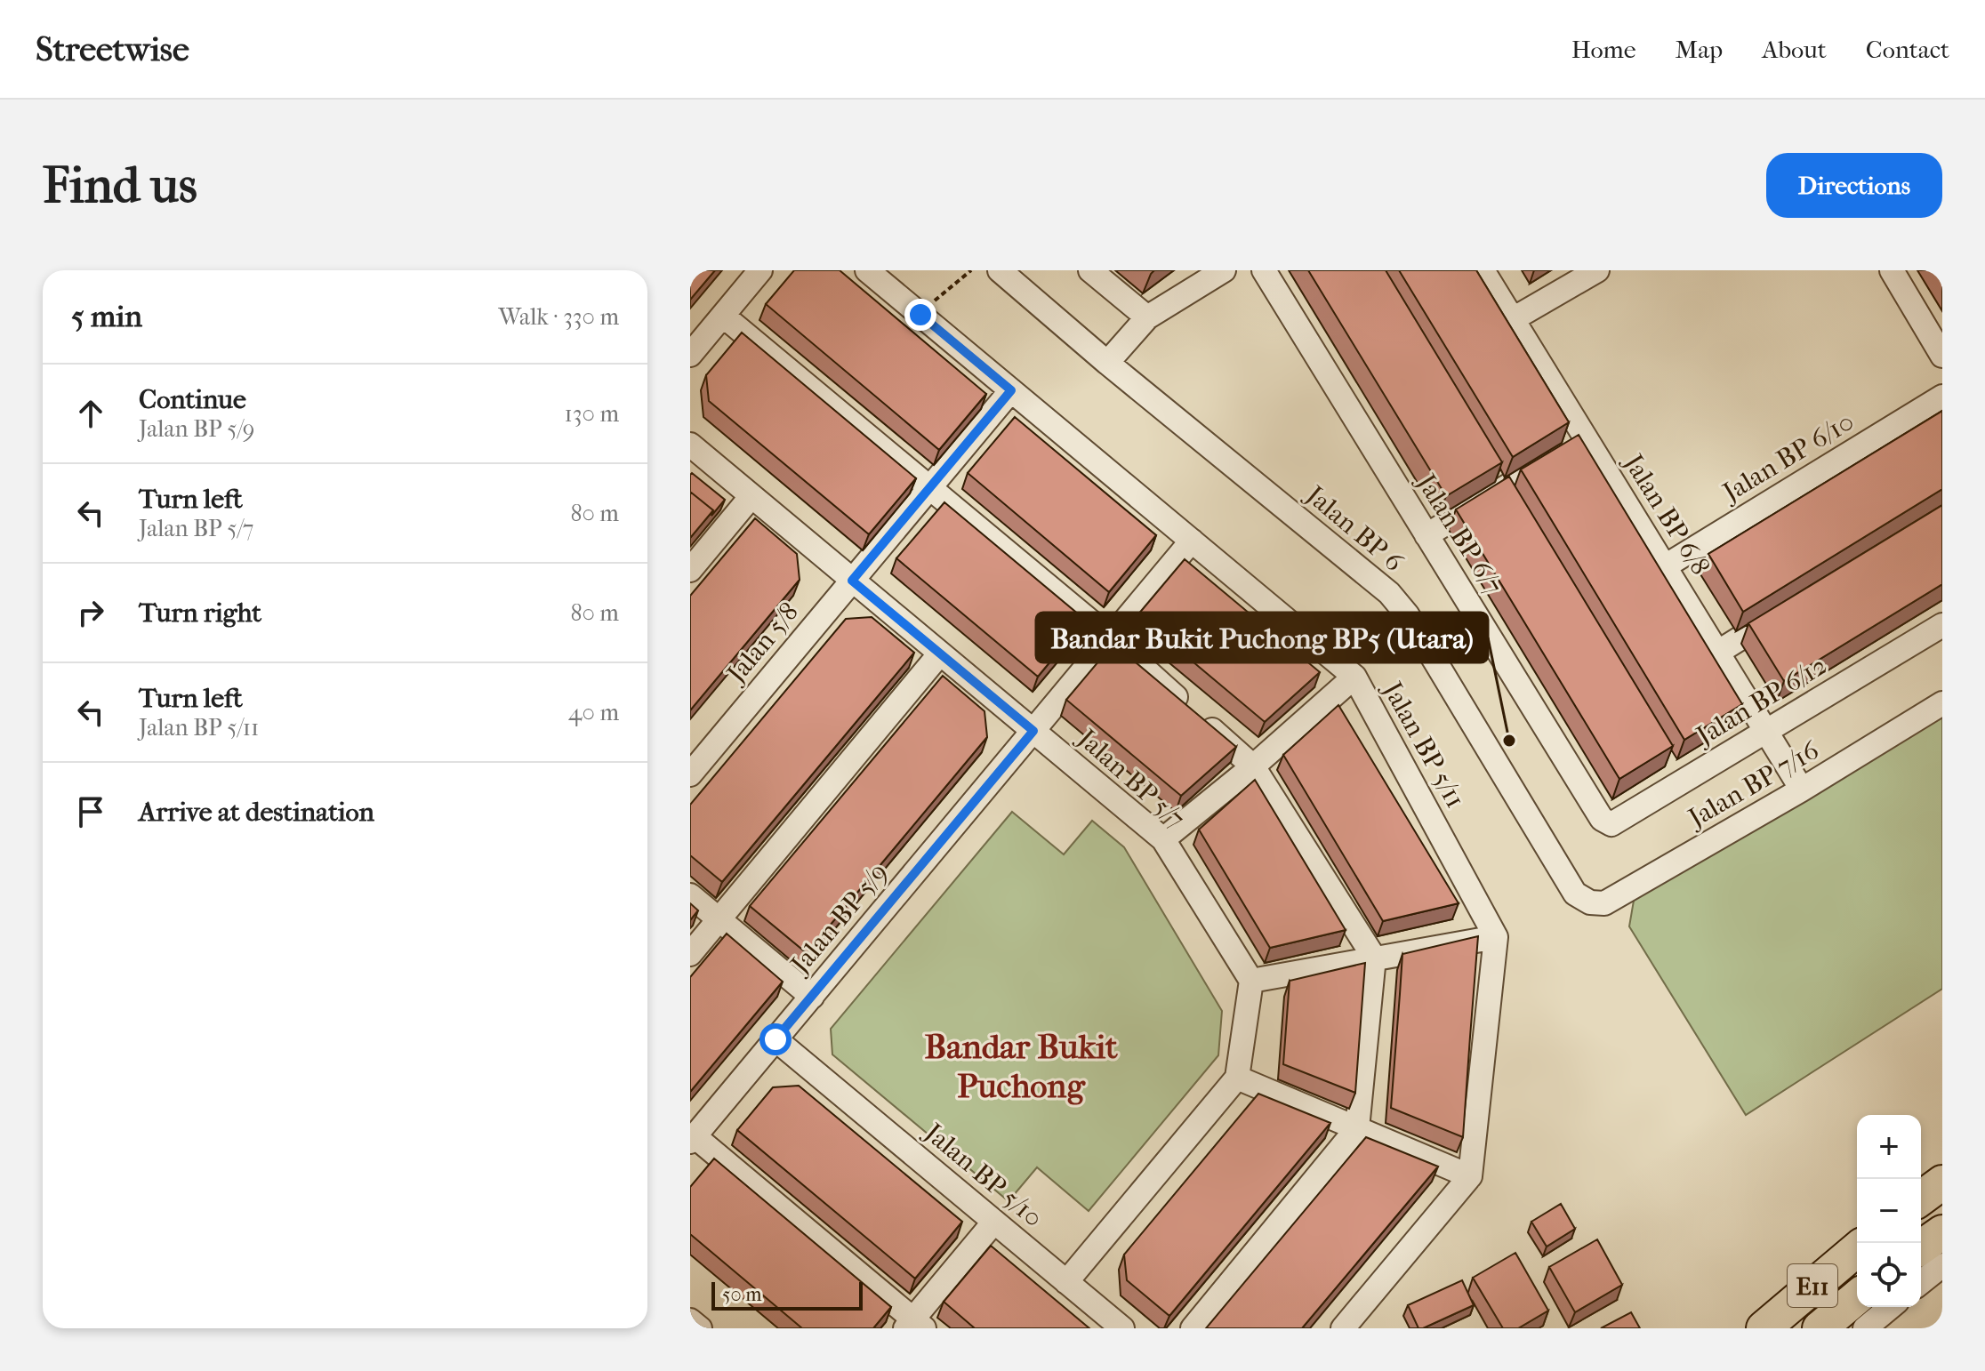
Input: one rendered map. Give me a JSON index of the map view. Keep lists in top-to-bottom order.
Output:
{
  "streets": {
    "highway": ["E11"],
    "street": [
      "Jalan BP 6/10",
      "Jalan BP 6/8",
      "Jalan BP 6",
      "Jalan BP 6/7",
      "Jalan 5/8",
      "Jalan BP 6/12",
      "Jalan BP 5/11",
      "Jalan BP 5/7",
      "Jalan BP 7/16",
      "Jalan BP 5/9",
      "Jalan BP 5/10"
    ]
  },
  "crossings": [
    ["Jalan BP 6/10", "Jalan BP 6/8"],
    ["Jalan BP 6/8", "Jalan BP 6/12"],
    ["Jalan BP 6/8", "Jalan BP 7/16"],
    ["Jalan BP 6", "Jalan BP 7/16"],
    ["Jalan BP 6/7", "Jalan BP 6/12"],
    ["Jalan 5/8", "Jalan BP 5/11"],
    ["Jalan 5/8", "Jalan BP 5/7"],
    ["Jalan BP 5/11", "Jalan BP 5/9"],
    ["Jalan BP 5/7", "Jalan BP 5/9"],
    ["Jalan BP 5/9", "Jalan BP 5/10"]
  ],
  "districts": ["Bandar Bukit Puchong"],
  "places": ["Bandar Bukit Puchong BP5 (Utara)"],
  "scale_bar": "50 m",
  "page": {
    "header": "Streetwise",
    "nav": [
      "Home",
      "Map",
      "About",
      "Contact"
    ],
    "buttons": "Directions",
    "title": "Find us",
    "heading": ["5 min", "Walk · 330 m"],
    "list": [
      ["Continue", "Jalan BP 5/9", "130 m"],
      ["Turn left", "Jalan BP 5/7", "80 m"],
      ["Turn right", "80 m"],
      ["Turn left", "Jalan BP 5/11", "40 m"],
      "Arrive at destination"
    ],
    "map_buttons": ["+", "−"],
    "scale": "50 m"
  }
}
